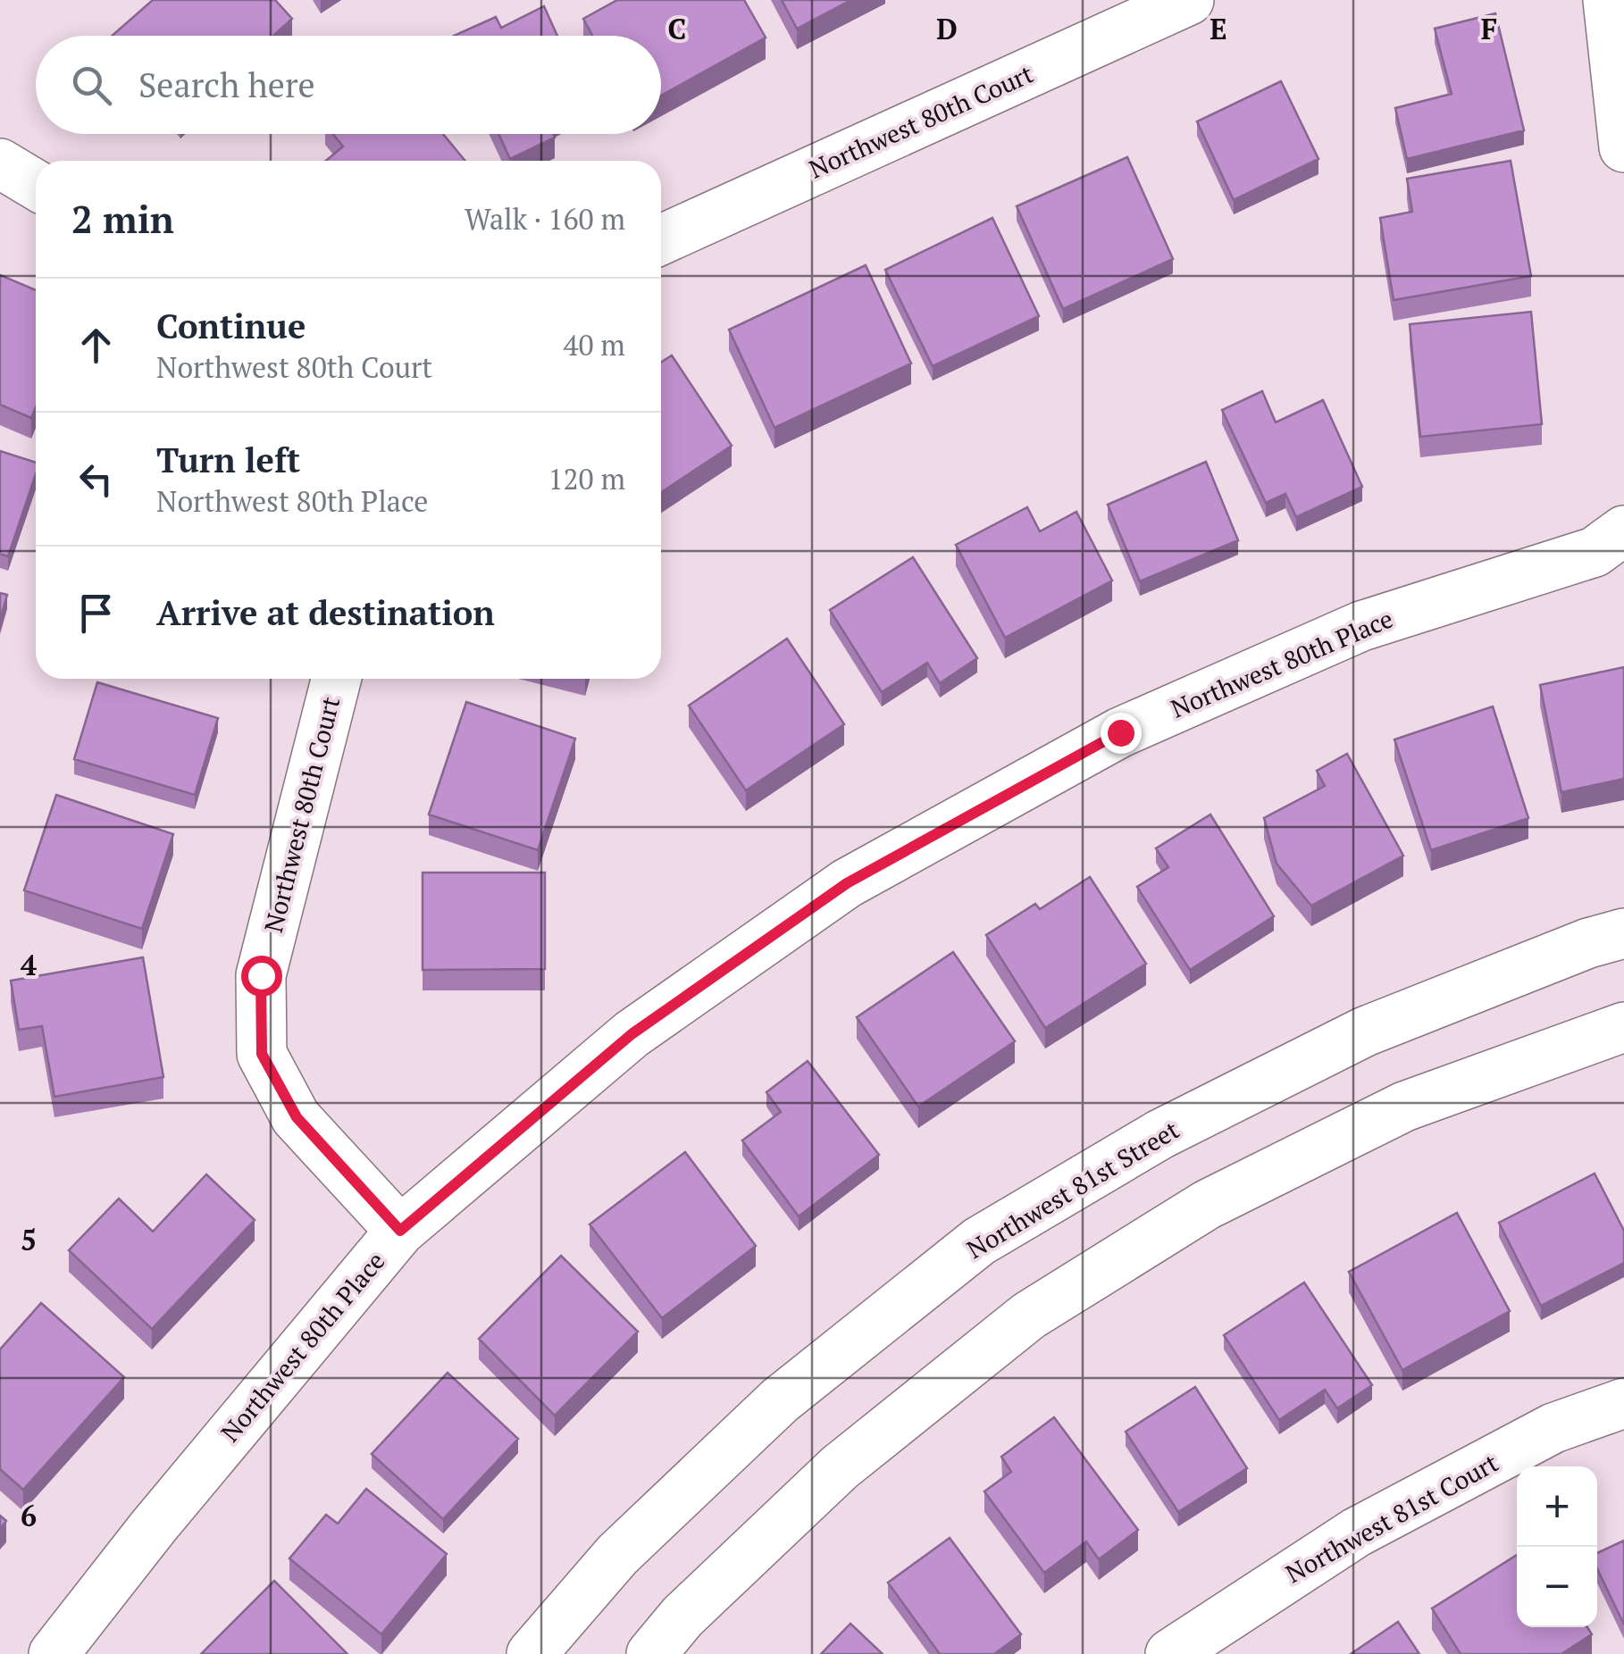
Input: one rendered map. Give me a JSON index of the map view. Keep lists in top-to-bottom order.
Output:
{
  "streets": {
    "street": [
      "Northwest 80th Court",
      "Northwest 80th Place",
      "Northwest 81st Street",
      "Northwest 81st Court"
    ]
  },
  "crossings": [
    ["Northwest 80th Court", "Northwest 80th Place"]
  ],
  "page": {
    "search": "Search here",
    "heading": ["2 min", "Walk · 160 m"],
    "list": [
      ["Continue", "Northwest 80th Court", "40 m"],
      ["Turn left", "Northwest 80th Place", "120 m"],
      "Arrive at destination"
    ],
    "map_buttons": ["+", "−"]
  },
  "grid": {
    "columns": [
      "C",
      "D",
      "E",
      "F"
    ],
    "rows": ["4", "5", "6"]
  }
}
